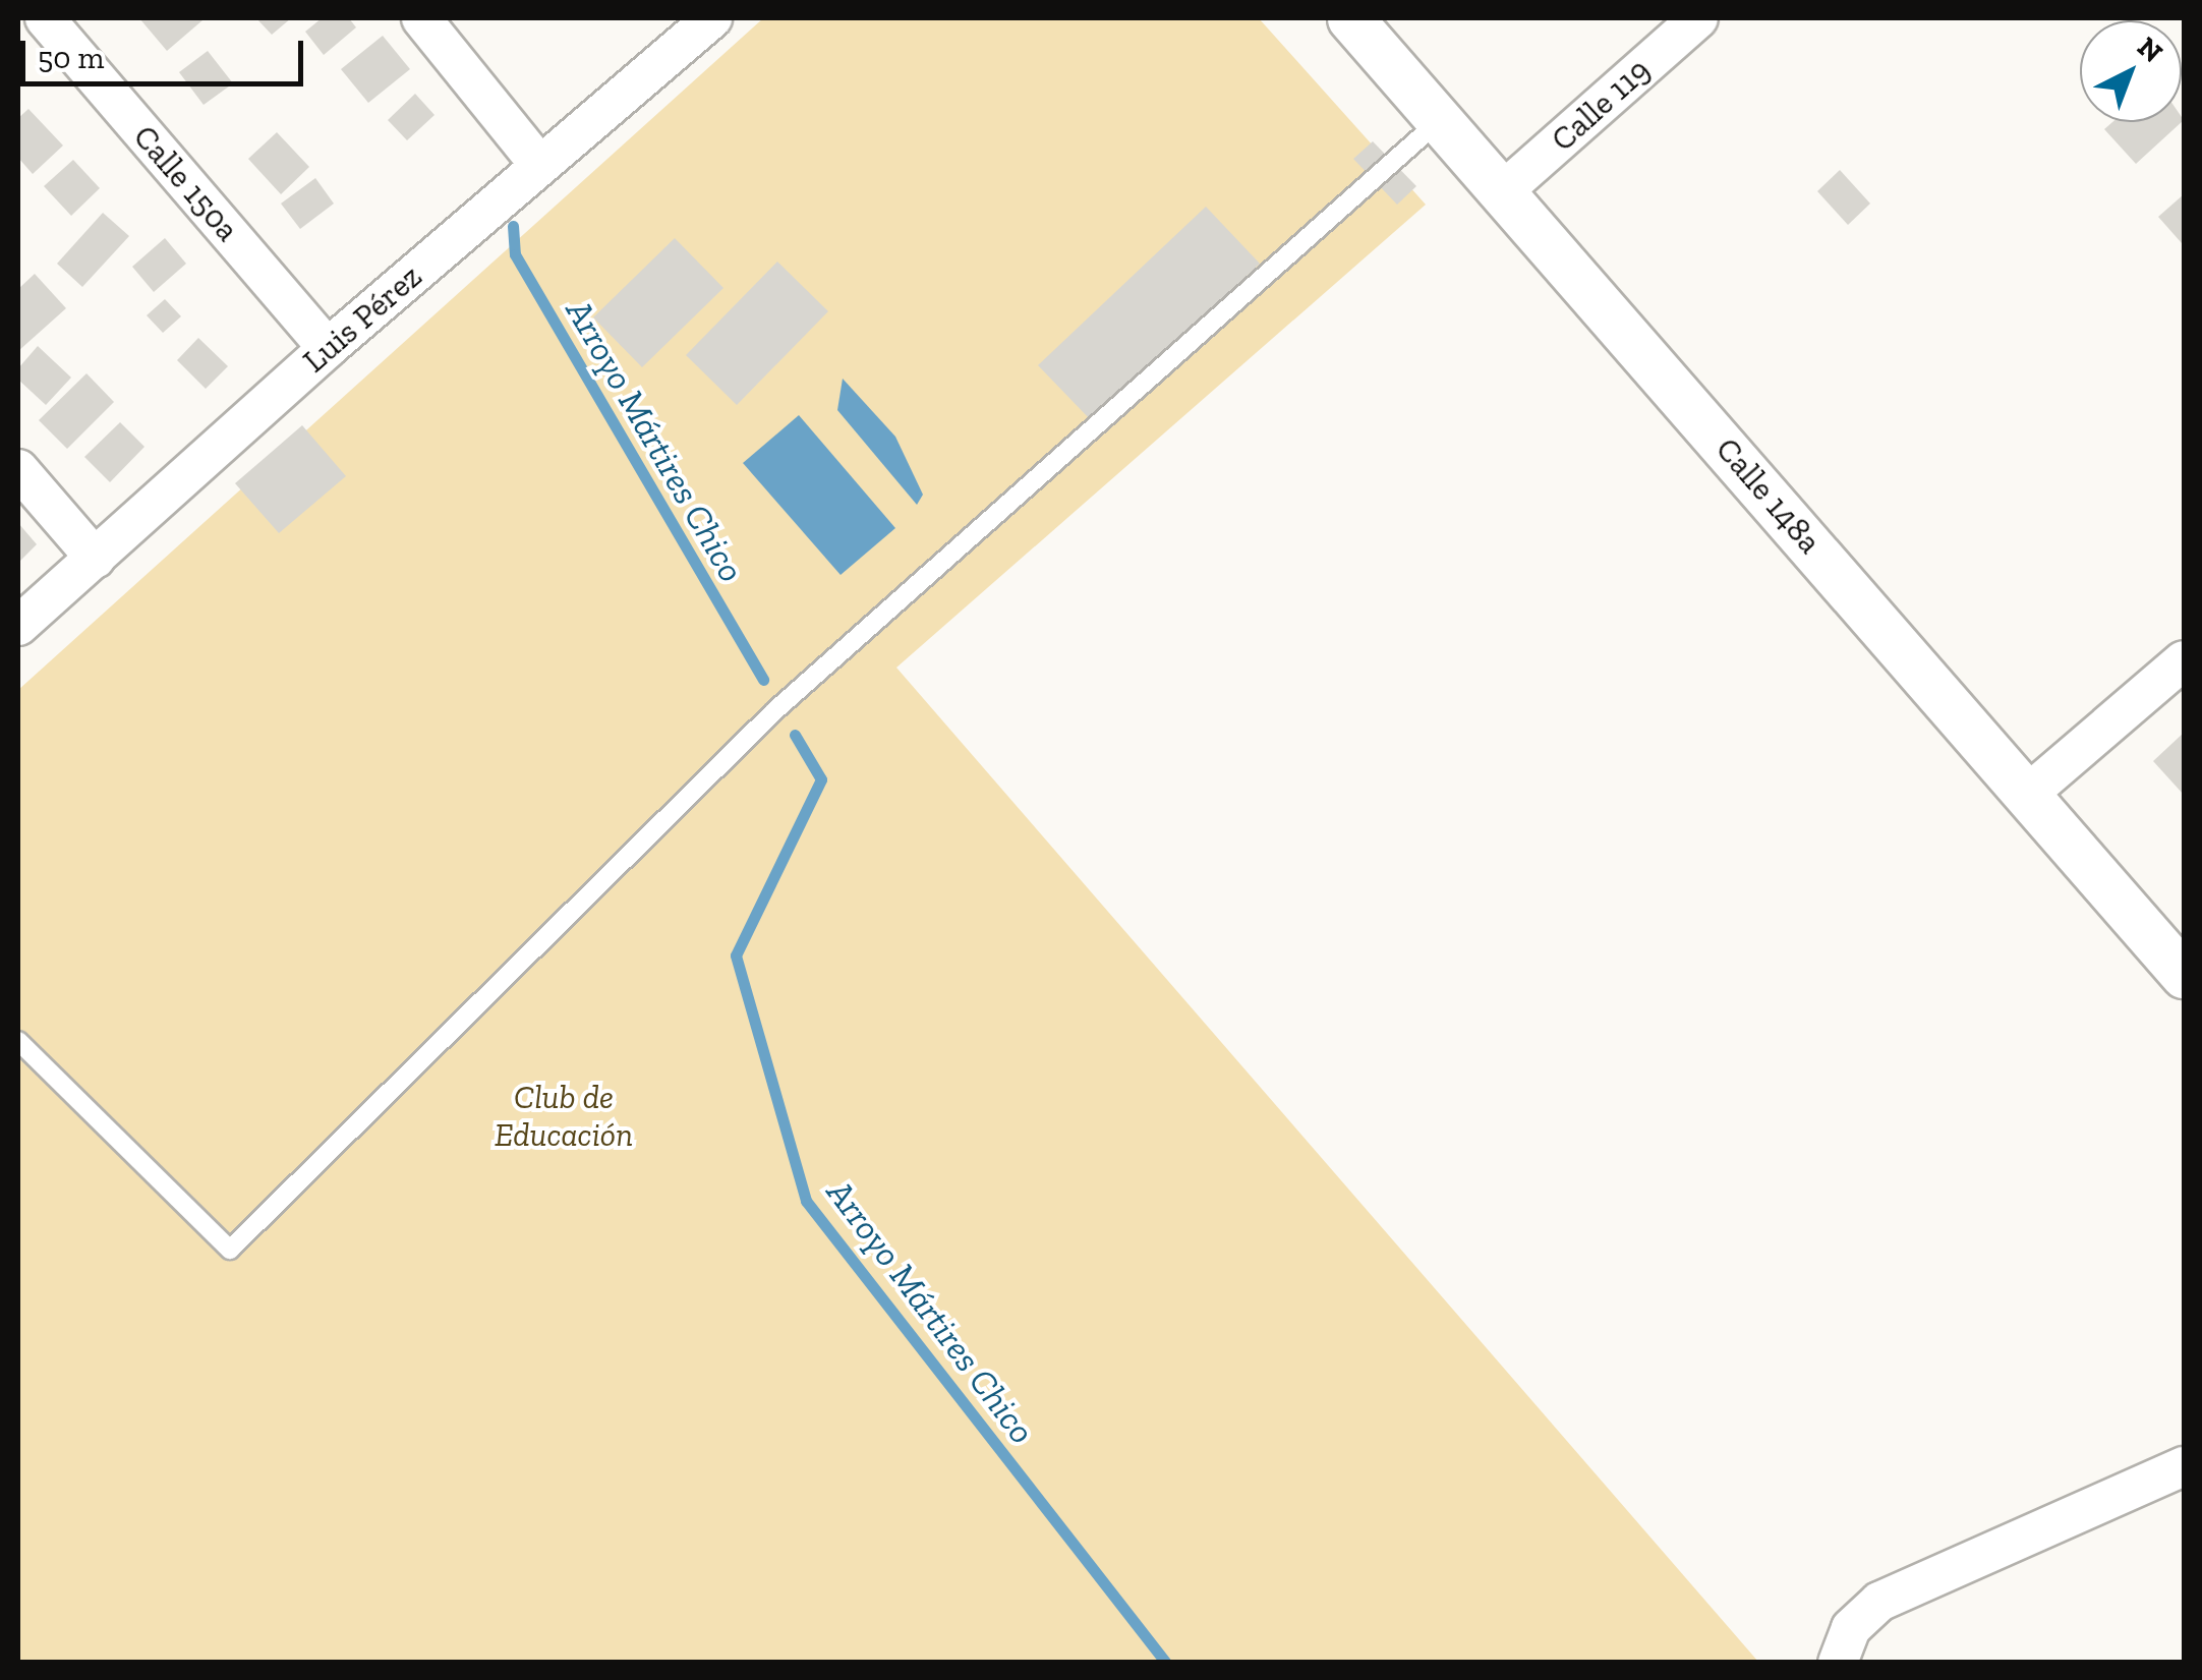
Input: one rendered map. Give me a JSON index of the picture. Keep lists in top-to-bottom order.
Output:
{
  "streets": {
    "street": [
      "Calle 119",
      "Calle 150a",
      "Luis Pérez",
      "Calle 148a"
    ]
  },
  "crossings": [
    ["Calle 119", "Calle 148a"],
    ["Calle 150a", "Luis Pérez"]
  ],
  "water": ["Arroyo Mártires Chico"],
  "parks": ["Club de Educación"],
  "scale_bar": "50 m",
  "north": "top right"
}
